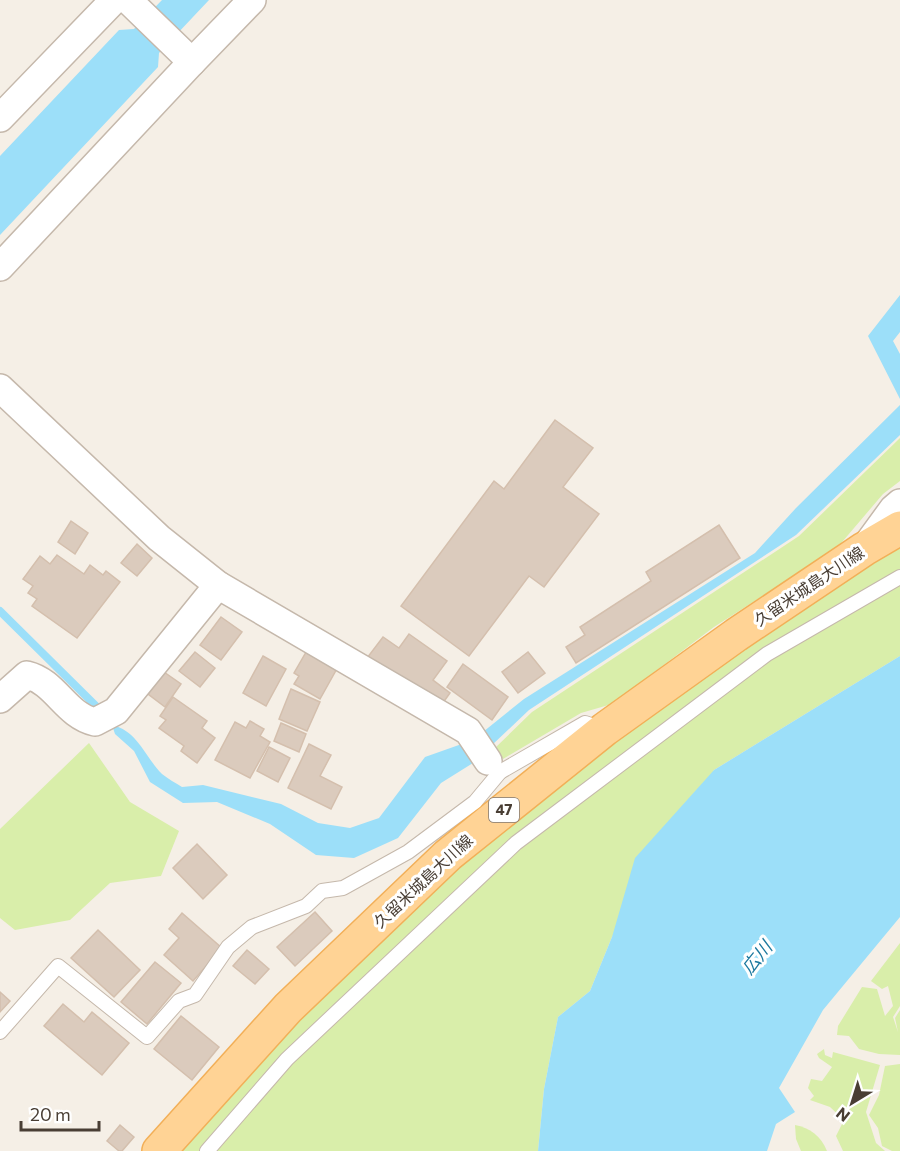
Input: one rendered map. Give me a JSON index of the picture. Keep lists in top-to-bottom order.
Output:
{
  "streets": {
    "main road": ["久留米城島大川線", "47"]
  },
  "water": ["広川"],
  "scale_bar": "20 m",
  "north": "bottom left"
}
